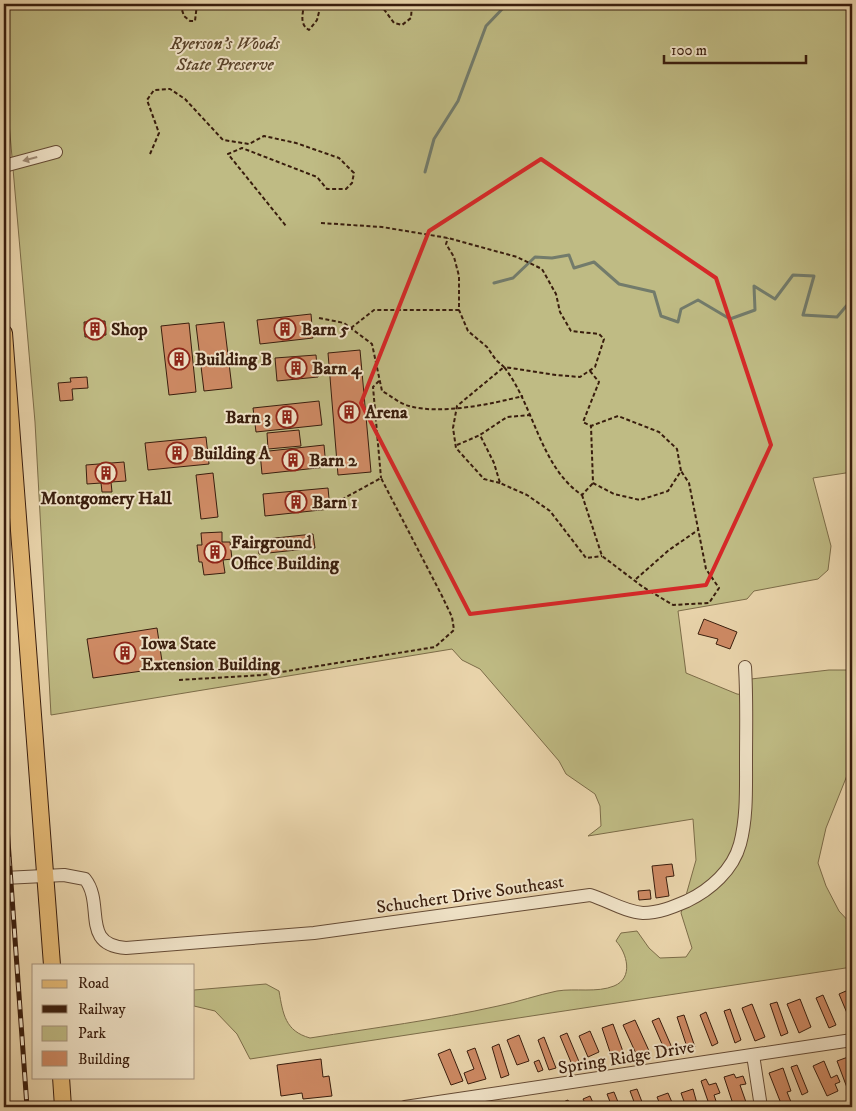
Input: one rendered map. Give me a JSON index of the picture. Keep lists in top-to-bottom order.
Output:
{
  "streets": {
    "street": ["Schuchert Drive Southeast", "Spring Ridge Drive"]
  },
  "parks": ["Ryerson's Woods State Preserve"],
  "places": {
    "building": [
      "Shop",
      "Barn 5",
      "Building B",
      "Barn 4",
      "Arena",
      "Barn 3",
      "Building A",
      "Barn 2",
      "Montgomery Hall",
      "Barn 1",
      "Fairground Office Building",
      "Iowa State Extension Building"
    ]
  },
  "legend": [
    "Road",
    "Railway",
    "Park",
    "Building"
  ],
  "scale_bar": "100 m"
}
